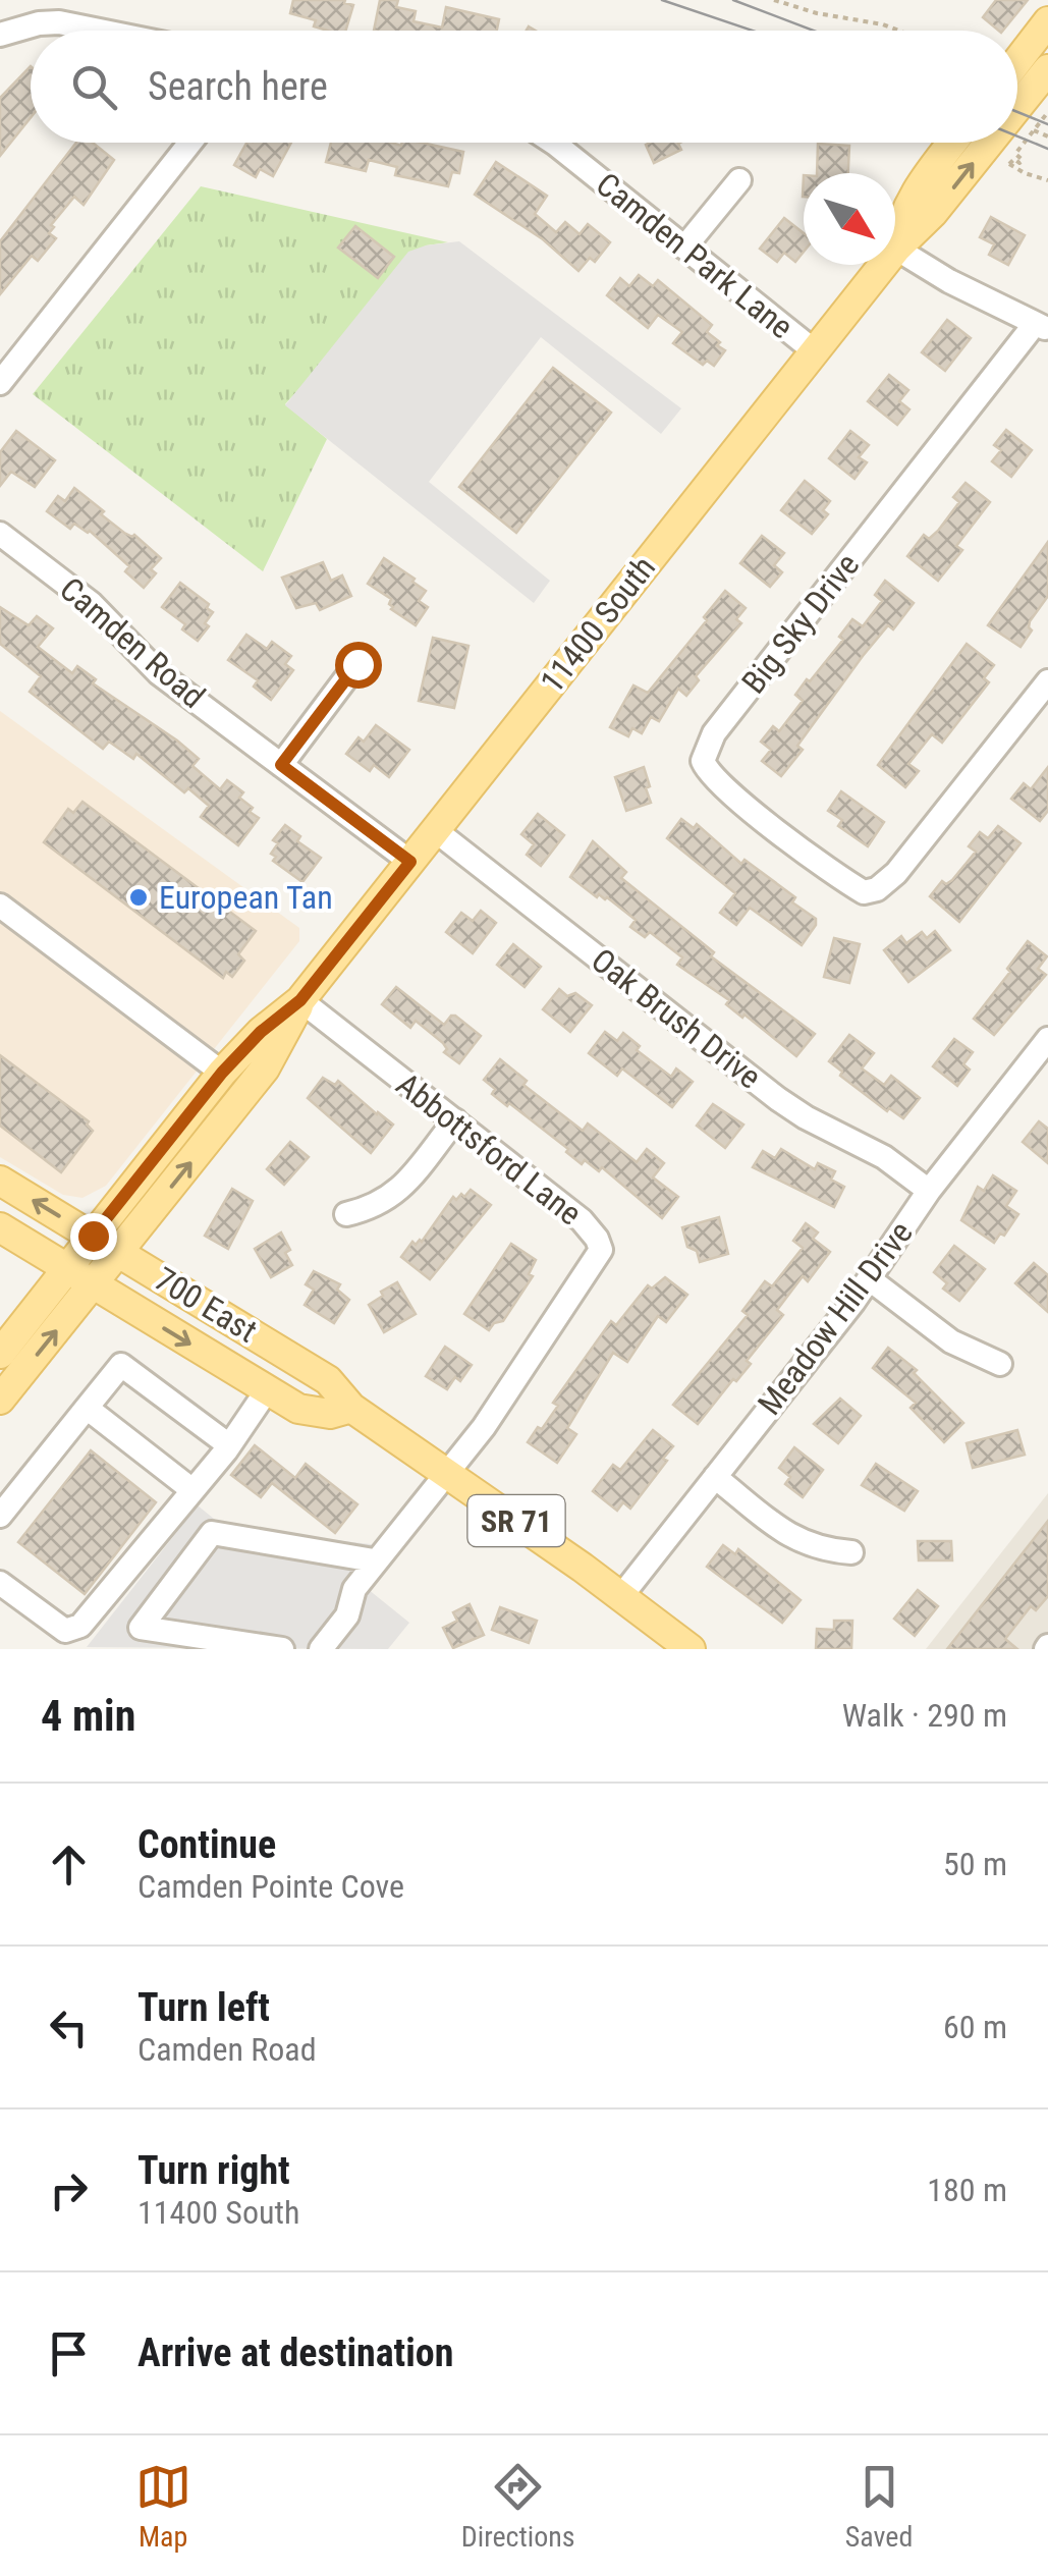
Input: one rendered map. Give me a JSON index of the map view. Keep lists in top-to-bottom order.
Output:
{
  "streets": {
    "main road": ["11400 South", "700 East", "SR 71"],
    "street": [
      "Camden Park Lane",
      "Big Sky Drive",
      "Camden Road",
      "Oak Brush Drive",
      "Abbottsford Lane",
      "Meadow Hill Drive"
    ]
  },
  "crossings": [
    ["Camden Park Lane", "11400 South"],
    ["11400 South", "Camden Road"],
    ["11400 South", "Oak Brush Drive"],
    ["11400 South", "Abbottsford Lane"],
    ["11400 South", "700 East"],
    ["Oak Brush Drive", "Meadow Hill Drive"],
    ["Abbottsford Lane", "700 East"],
    ["700 East", "Meadow Hill Drive"]
  ],
  "places": ["European Tan"],
  "north": "bottom right",
  "page": {
    "search": "Search here",
    "heading": ["4 min", "Walk · 290 m"],
    "list": [
      ["Continue", "Camden Pointe Cove", "50 m"],
      ["Turn left", "Camden Road", "60 m"],
      ["Turn right", "11400 South", "180 m"],
      "Arrive at destination"
    ],
    "nav": ["Map", "Directions", "Saved"]
  }
}
